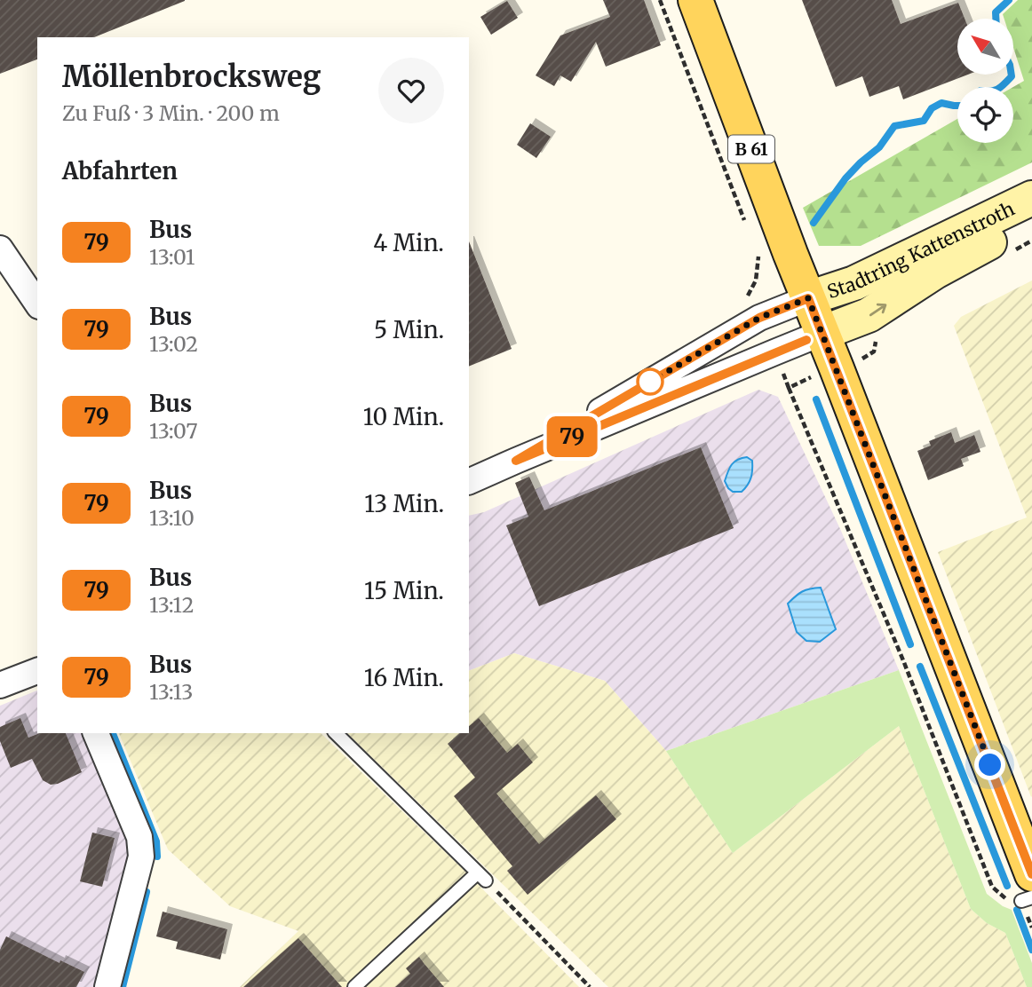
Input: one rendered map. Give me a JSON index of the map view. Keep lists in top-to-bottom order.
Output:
{
  "streets": {
    "main road": ["B 61", "Stadtring Kattenstroth"]
  },
  "crossings": [
    ["B 61", "Stadtring Kattenstroth"]
  ],
  "lines": ["bus line 79"],
  "north": "top left",
  "page": {
    "on_map": "79",
    "heading": [
      ["Möllenbrocksweg", "Zu Fuß · 3 Min. · 200 m"],
      "Abfahrten"
    ],
    "list": [
      {
        "mark": "79",
        "name": "Bus",
        "note": "13:01",
        "value": "4 Min."
      },
      {
        "mark": "79",
        "name": "Bus",
        "note": "13:02",
        "value": "5 Min."
      },
      {
        "mark": "79",
        "name": "Bus",
        "note": "13:07",
        "value": "10 Min."
      },
      {
        "mark": "79",
        "name": "Bus",
        "note": "13:10",
        "value": "13 Min."
      },
      {
        "mark": "79",
        "name": "Bus",
        "note": "13:12",
        "value": "15 Min."
      },
      {
        "mark": "79",
        "name": "Bus",
        "note": "13:13",
        "value": "16 Min."
      }
    ]
  }
}
